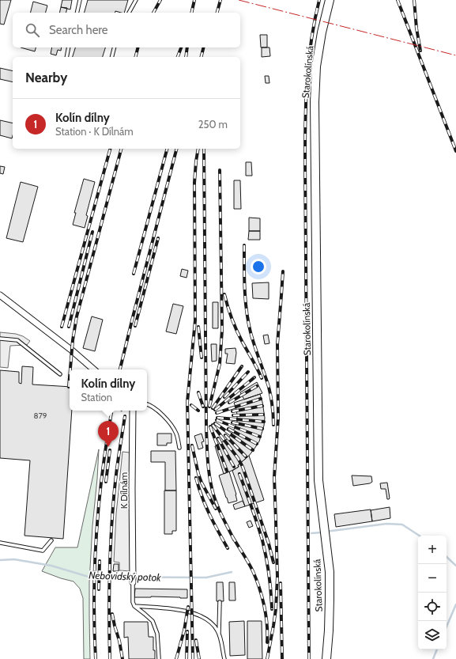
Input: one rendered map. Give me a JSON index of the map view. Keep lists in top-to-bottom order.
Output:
{
  "streets": {
    "street": ["Starokolínská", "K Dílnám"]
  },
  "water": ["Nebovidský potok"],
  "house_numbers": ["879"],
  "page": {
    "search": "Search here",
    "heading": "Nearby",
    "list": [
      {
        "mark": "1",
        "name": "Kolín dílny",
        "note": "Station · K Dílnám",
        "value": "250 m"
      }
    ],
    "popup": ["Kolín dílny", "Station"],
    "pins": "1",
    "map_buttons": ["+", "−"]
  }
}
